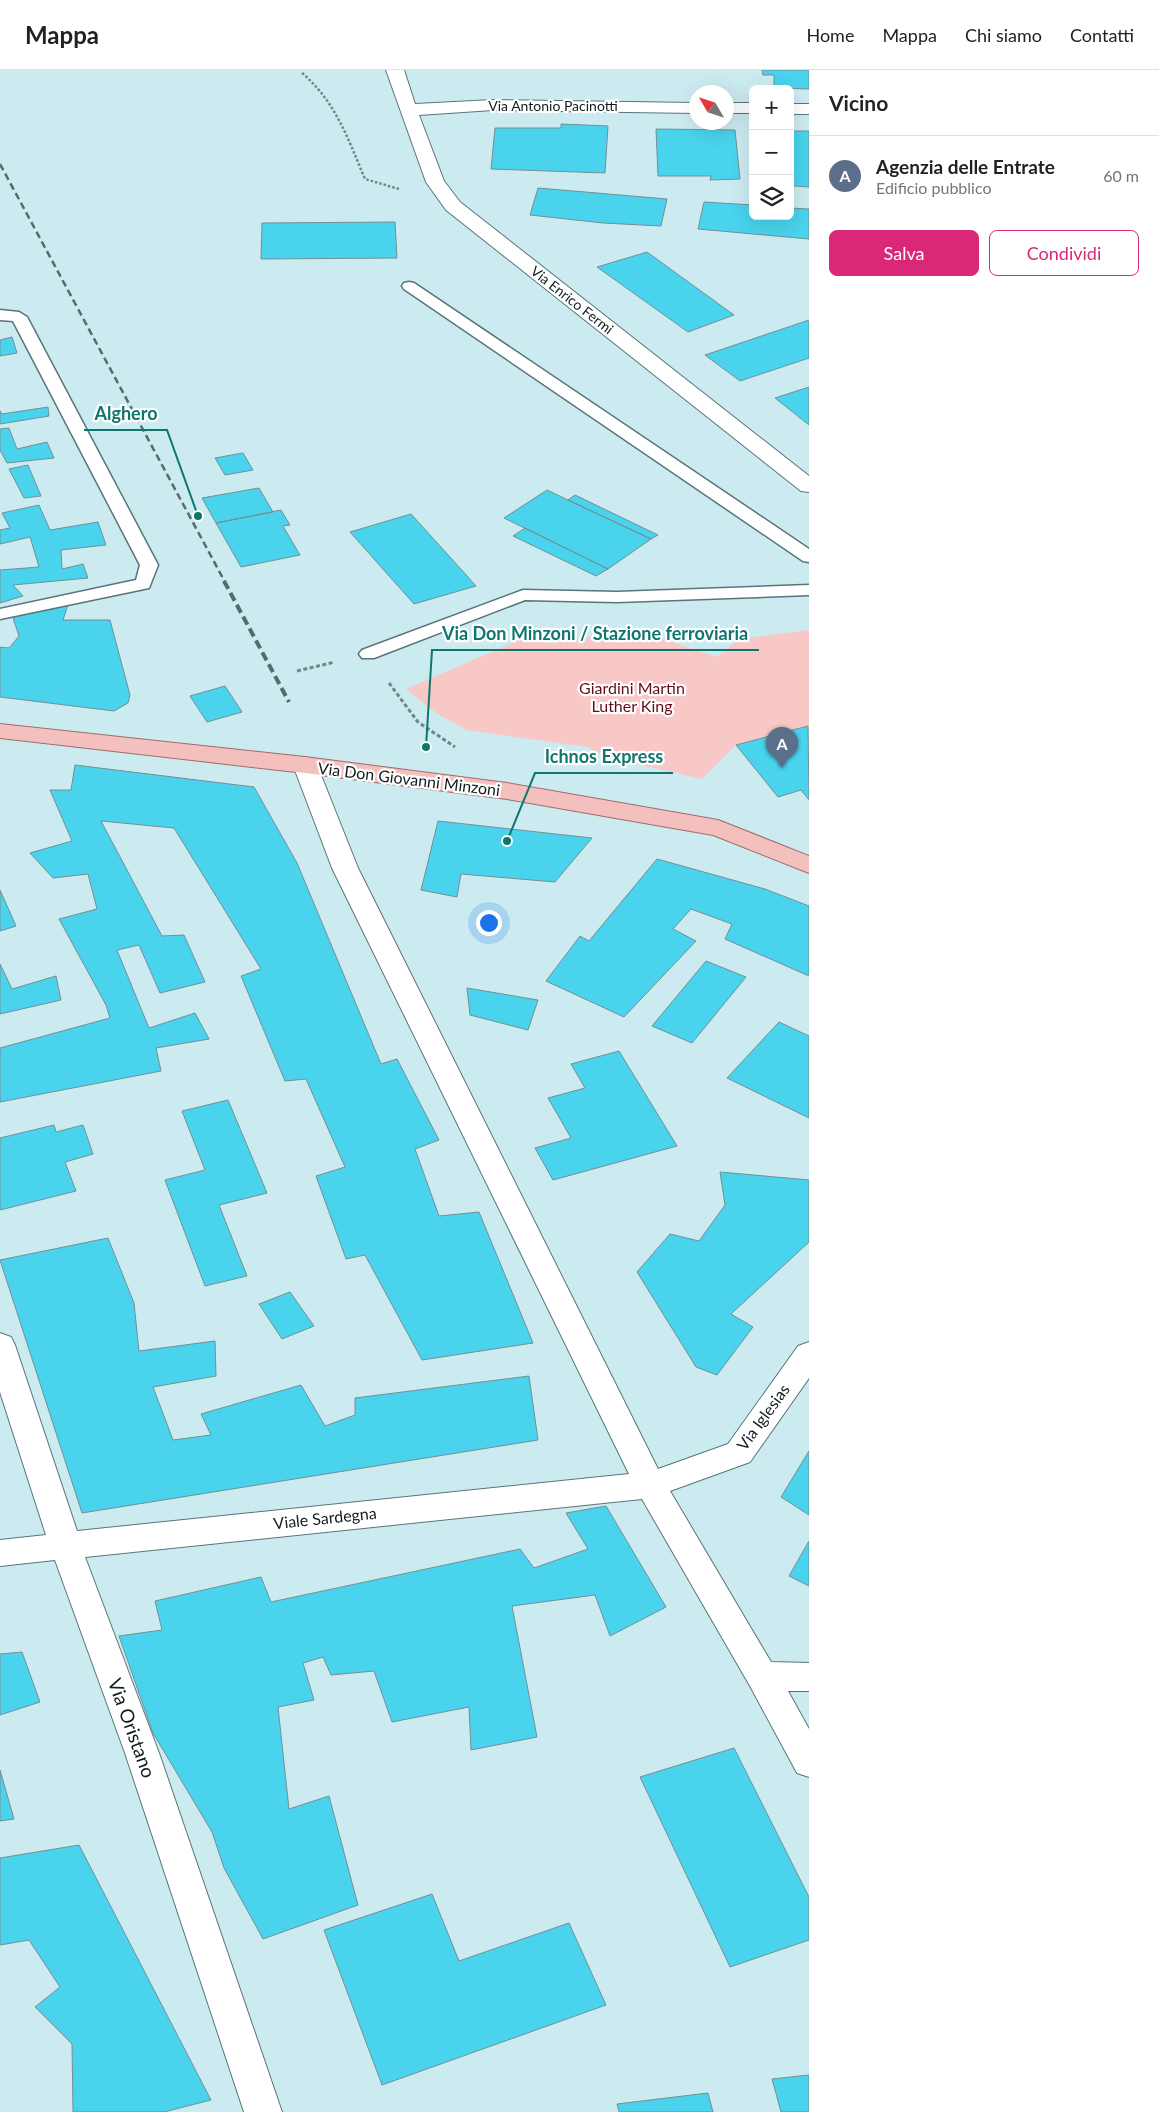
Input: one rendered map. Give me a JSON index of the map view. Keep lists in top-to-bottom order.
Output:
{
  "streets": {
    "main road": ["Via Don Giovanni Minzoni"],
    "street": [
      "Via Antonio Pacinotti",
      "Via Enrico Fermi",
      "Via Iglesias",
      "Viale Sardegna",
      "Via Oristano"
    ]
  },
  "crossings": [
    ["Via Antonio Pacinotti", "Via Enrico Fermi"],
    ["Via Iglesias", "Viale Sardegna"],
    ["Viale Sardegna", "Via Oristano"]
  ],
  "parks": ["Giardini Martin Luther King"],
  "places": ["Alghero", "Via Don Minzoni / Stazione ferroviaria", "Ichnos Express"],
  "north": "top left",
  "page": {
    "header": "Mappa",
    "nav": [
      "Home",
      "Mappa",
      "Chi siamo",
      "Contatti"
    ],
    "heading": "Vicino",
    "map_buttons": ["+", "−"],
    "list": [
      {
        "mark": "A",
        "name": "Agenzia delle Entrate",
        "note": "Edificio pubblico",
        "value": "60 m"
      }
    ],
    "buttons": ["Salva", "Condividi"],
    "pins": "A"
  }
}
